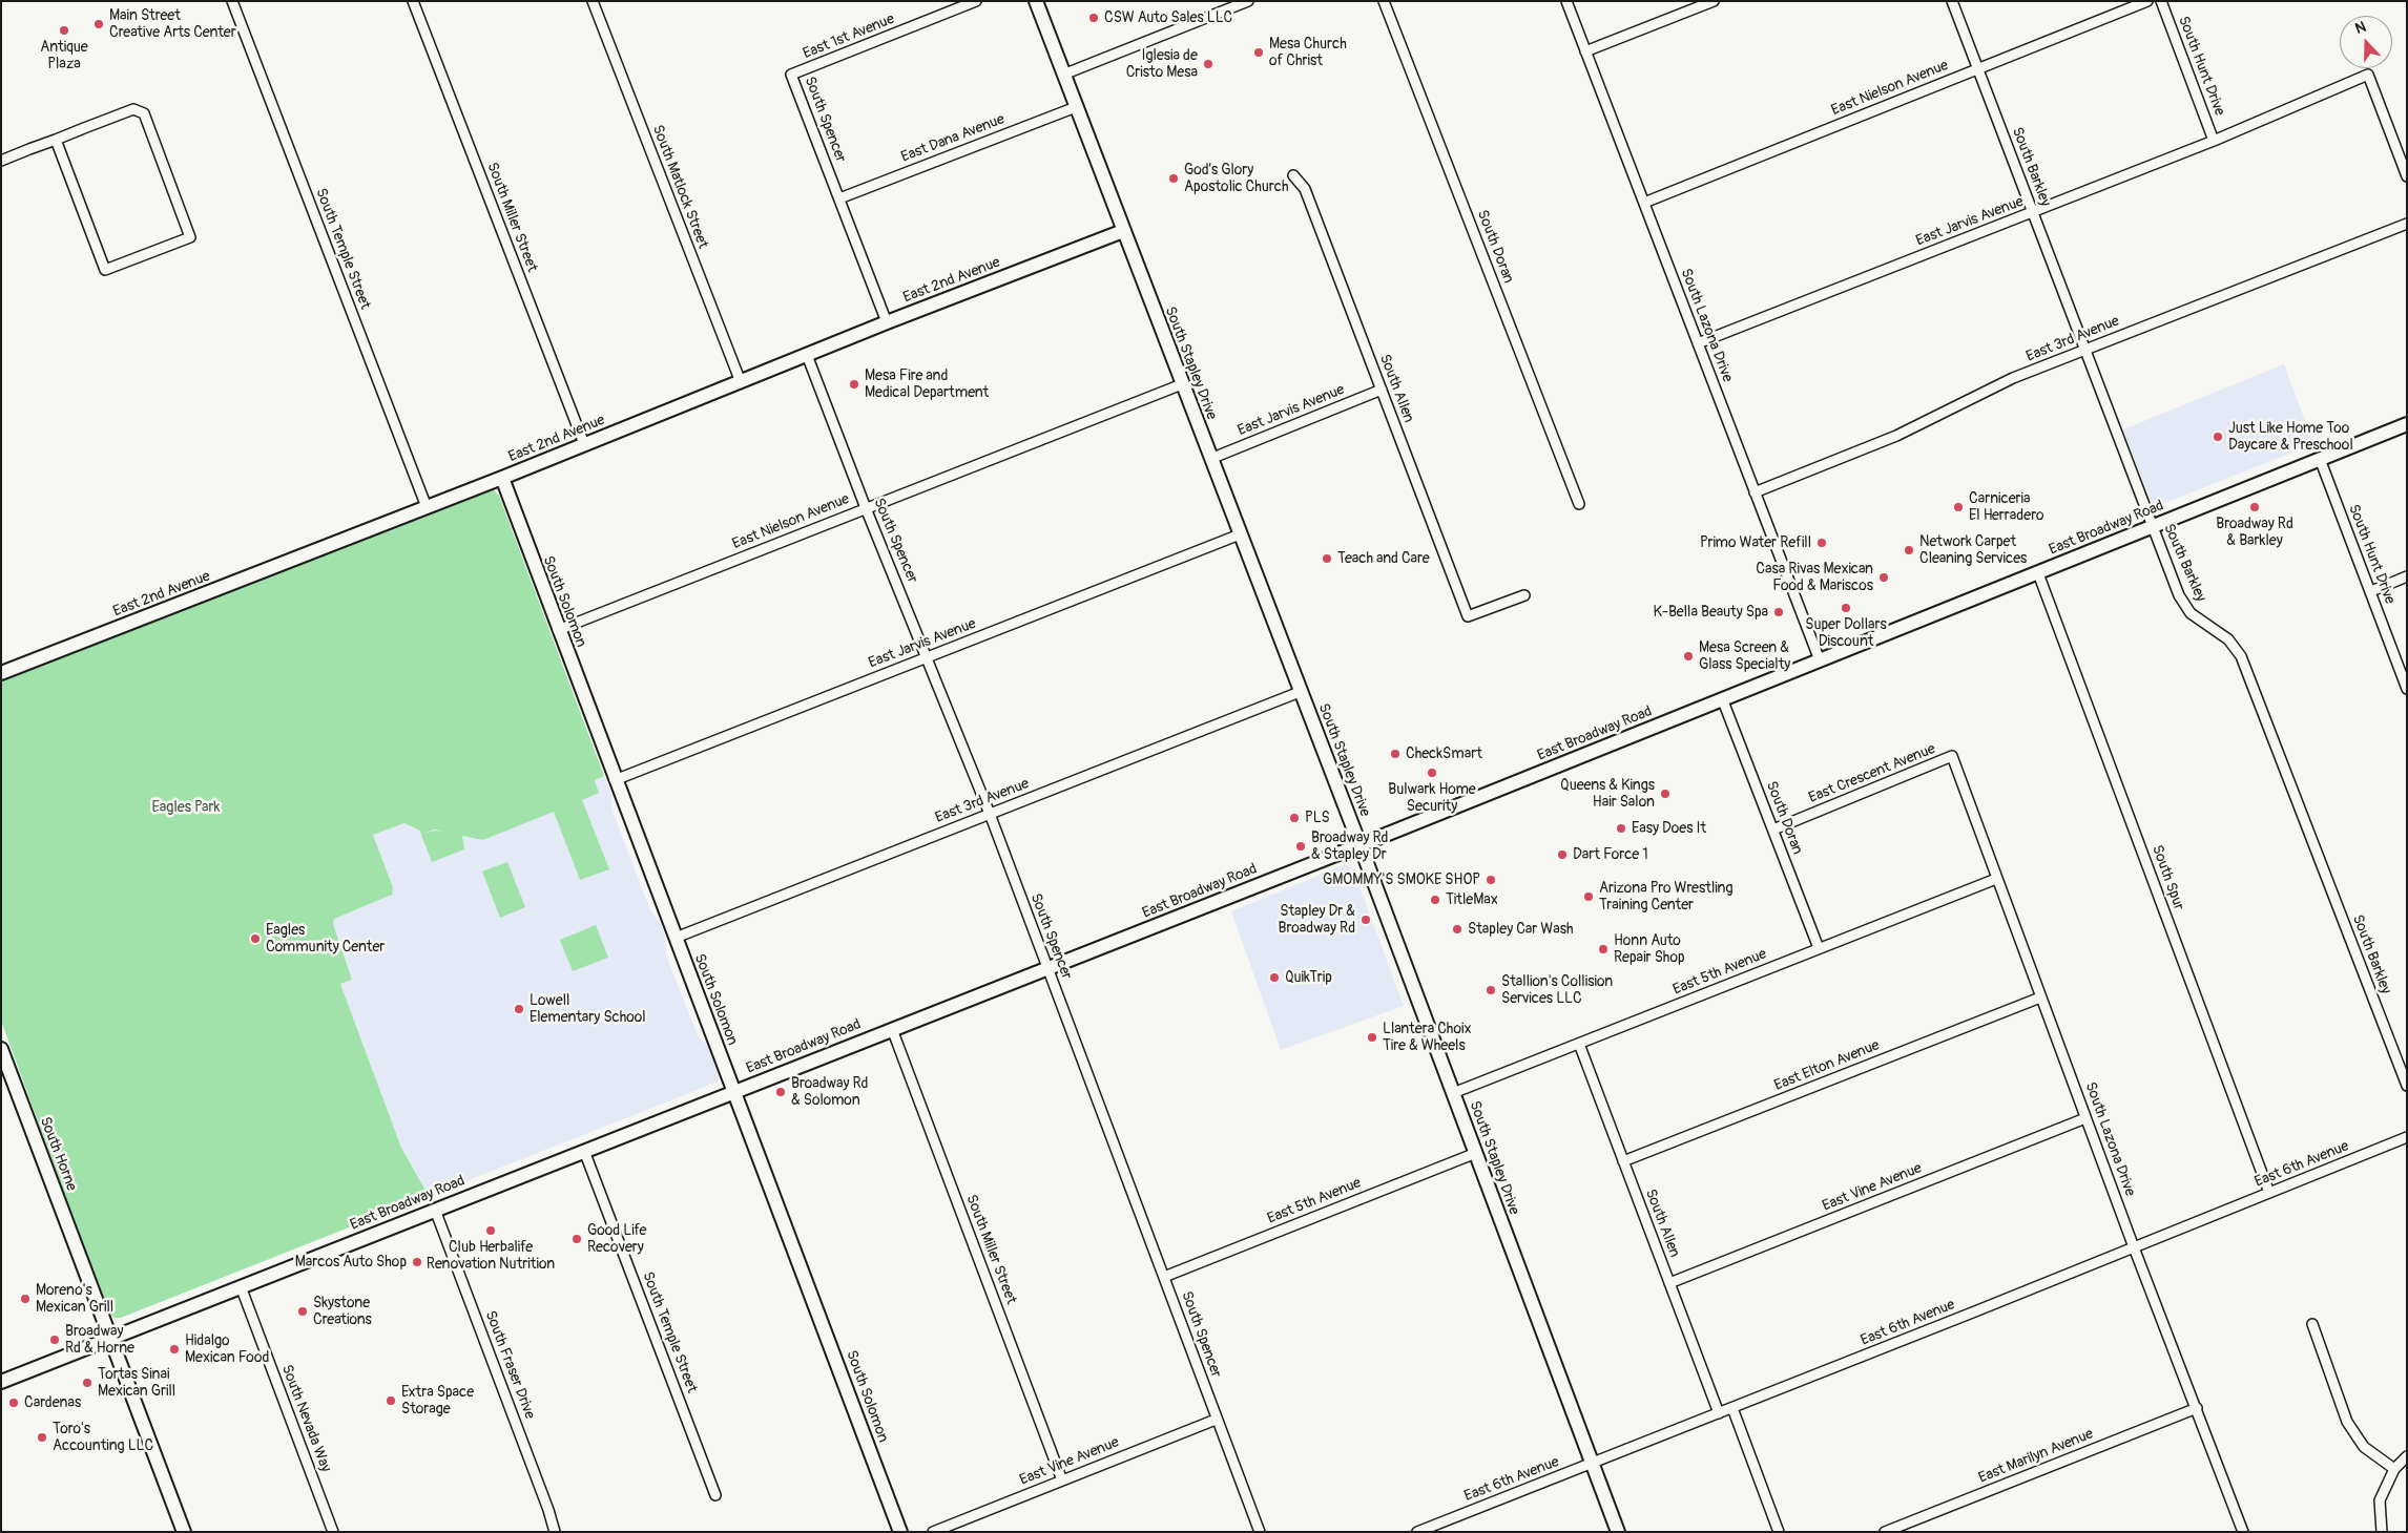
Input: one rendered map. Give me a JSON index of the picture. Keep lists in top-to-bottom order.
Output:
{
  "streets": {
    "main road": [
      "East 2nd Avenue",
      "South Stapley Drive",
      "East Broadway Road",
      "South Solomon",
      "South Horne"
    ],
    "street": [
      "East 1st Avenue",
      "South Hunt Drive",
      "East Nielson Avenue",
      "South Spencer",
      "East Dana Avenue",
      "South Barkley",
      "South Matlock Street",
      "South Miller Street",
      "East Jarvis Avenue",
      "South Doran",
      "South Temple Street",
      "South Lazona Drive",
      "East 3rd Avenue",
      "South Allen",
      "East Crescent Avenue",
      "South Spur",
      "East 5th Avenue",
      "East Elton Avenue",
      "East 6th Avenue",
      "East Vine Avenue",
      "South Fraser Drive",
      "South Nevada Way",
      "East Marilyn Avenue"
    ]
  },
  "crossings": [
    ["East 1st Avenue", "South Spencer"],
    ["South Hunt Drive", "East Jarvis Avenue"],
    ["South Hunt Drive", "East Broadway Road"],
    ["East Nielson Avenue", "South Spencer"],
    ["East Nielson Avenue", "South Barkley"],
    ["East Nielson Avenue", "South Lazona Drive"],
    ["East Nielson Avenue", "South Stapley Drive"],
    ["East Nielson Avenue", "South Solomon"],
    ["South Spencer", "East Dana Avenue"],
    ["South Spencer", "East Jarvis Avenue"],
    ["South Spencer", "East 2nd Avenue"],
    ["South Spencer", "East 3rd Avenue"],
    ["South Spencer", "East Broadway Road"],
    ["South Spencer", "East 5th Avenue"],
    ["South Spencer", "East Vine Avenue"],
    ["East Dana Avenue", "South Stapley Drive"],
    ["South Barkley", "East Jarvis Avenue"],
    ["South Barkley", "East 3rd Avenue"],
    ["South Barkley", "East Broadway Road"],
    ["South Matlock Street", "East 2nd Avenue"],
    ["South Miller Street", "East 2nd Avenue"],
    ["South Miller Street", "East Broadway Road"],
    ["South Miller Street", "East Vine Avenue"],
    ["East Jarvis Avenue", "South Lazona Drive"],
    ["East Jarvis Avenue", "South Stapley Drive"],
    ["East Jarvis Avenue", "South Allen"],
    ["East Jarvis Avenue", "South Solomon"],
    ["South Doran", "East Broadway Road"],
    ["South Doran", "East Crescent Avenue"],
    ["South Doran", "East 5th Avenue"],
    ["South Temple Street", "East 2nd Avenue"],
    ["South Temple Street", "East Broadway Road"],
    ["East 2nd Avenue", "South Stapley Drive"],
    ["East 2nd Avenue", "South Solomon"],
    ["South Lazona Drive", "East 3rd Avenue"],
    ["South Lazona Drive", "East Broadway Road"],
    ["South Lazona Drive", "East Crescent Avenue"],
    ["South Lazona Drive", "East 5th Avenue"],
    ["South Lazona Drive", "East Elton Avenue"],
    ["South Lazona Drive", "East 6th Avenue"],
    ["South Lazona Drive", "East Vine Avenue"],
    ["South Lazona Drive", "East Marilyn Avenue"],
    ["East 3rd Avenue", "South Stapley Drive"],
    ["East 3rd Avenue", "South Solomon"],
    ["South Stapley Drive", "East Broadway Road"],
    ["South Stapley Drive", "East 5th Avenue"],
    ["South Stapley Drive", "East 6th Avenue"],
    ["South Allen", "East 5th Avenue"],
    ["South Allen", "East Elton Avenue"],
    ["South Allen", "East 6th Avenue"],
    ["South Allen", "East Vine Avenue"],
    ["East Broadway Road", "South Solomon"],
    ["East Broadway Road", "South Spur"],
    ["East Broadway Road", "South Horne"],
    ["East Broadway Road", "South Fraser Drive"],
    ["East Broadway Road", "South Nevada Way"],
    ["South Spur", "East 6th Avenue"]
  ],
  "parks": ["Eagles Park"],
  "places": [
    "CSW Auto Sales LLC",
    "Main Street Creative Arts Center",
    "Antique Plaza",
    "Mesa Church of Christ",
    "Iglesia de Cristo Mesa",
    "God’s Glory Apostolic Church",
    "Mesa Fire and Medical Department",
    "Just Like Home Too Daycare & Preschool",
    "Carniceria El Herradero",
    "Broadway Rd & Barkley",
    "Primo Water Refill",
    "Network Carpet Cleaning Services",
    "Teach and Care",
    "Casa Rivas Mexican Food & Mariscos",
    "Super Dollars Discount",
    "K-Bella Beauty Spa",
    "Mesa Screen & Glass Specialty",
    "CheckSmart",
    "Bulwark Home Security",
    "Queens & Kings Hair Salon",
    "PLS",
    "Easy Does It",
    "Broadway Rd & Stapley Dr",
    "Dart Force 1",
    "GMOMMY'S SMOKE SHOP",
    "Arizona Pro Wrestling Training Center",
    "TitleMax",
    "Stapley Dr & Broadway Rd",
    "Stapley Car Wash",
    "Eagles Community Center",
    "Honn Auto Repair Shop",
    "QuikTrip",
    "Stallion's Collision Services LLC",
    "Lowell Elementary School",
    "Llantera Choix Tire & Wheels",
    "Broadway Rd & Solomon",
    "Club Herbalife Renovation Nutrition",
    "Good Life Recovery",
    "Marcos Auto Shop",
    "Moreno's Mexican Grill",
    "Skystone Creations",
    "Broadway Rd & Horne",
    "Hidalgo Mexican Food",
    "Tortas Sinai Mexican Grill",
    "Extra Space Storage",
    "Cardenas",
    "Toro's Accounting LLC"
  ],
  "north": "top"
}
